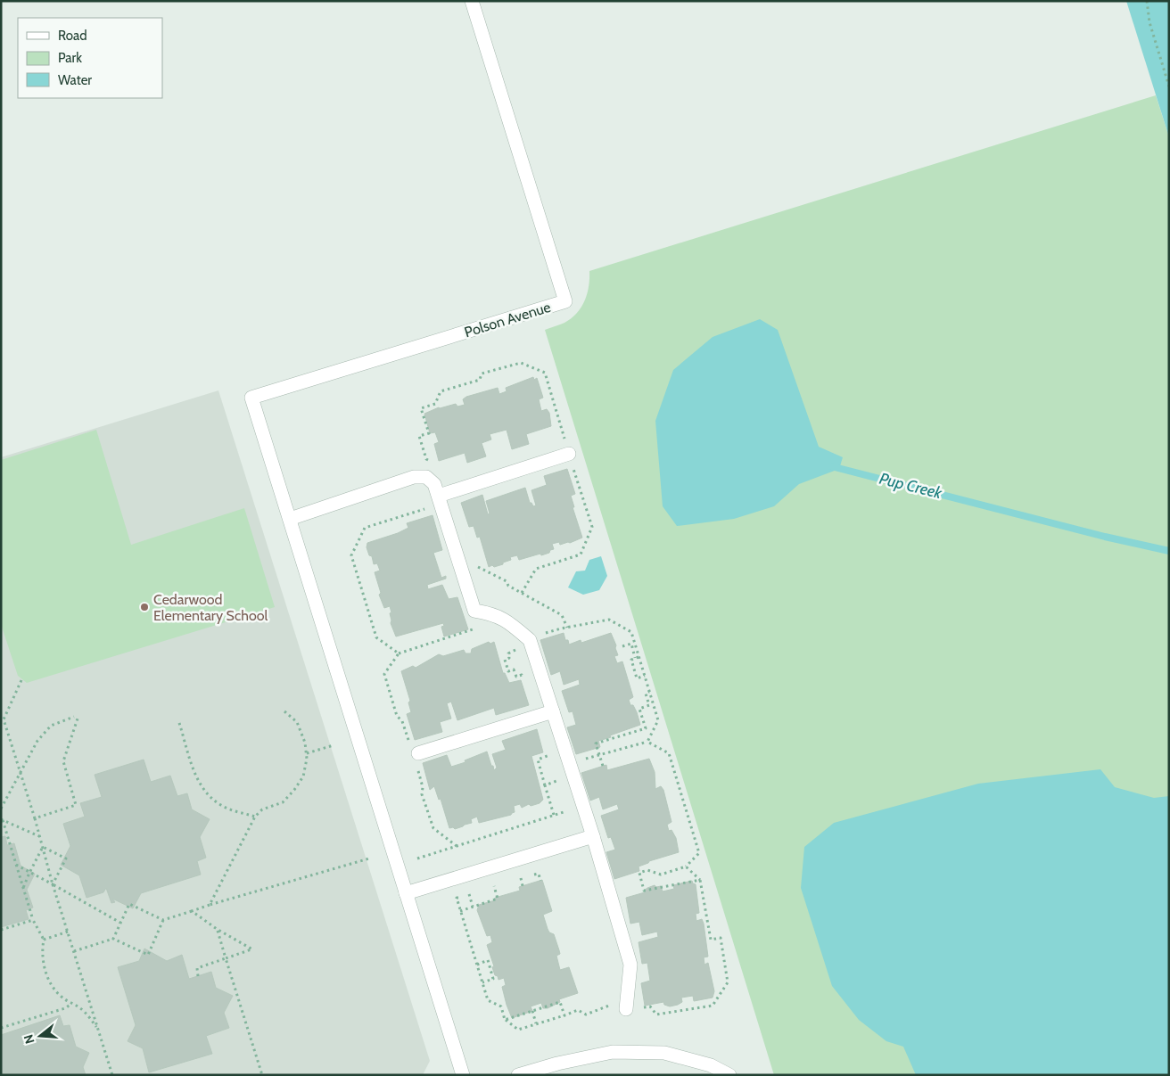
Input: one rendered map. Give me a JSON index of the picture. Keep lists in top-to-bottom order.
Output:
{
  "streets": {
    "street": ["Polson Avenue"]
  },
  "water": ["Pup Creek"],
  "places": ["Cedarwood Elementary School"],
  "legend": ["Road", "Park", "Water"],
  "north": "left"
}
